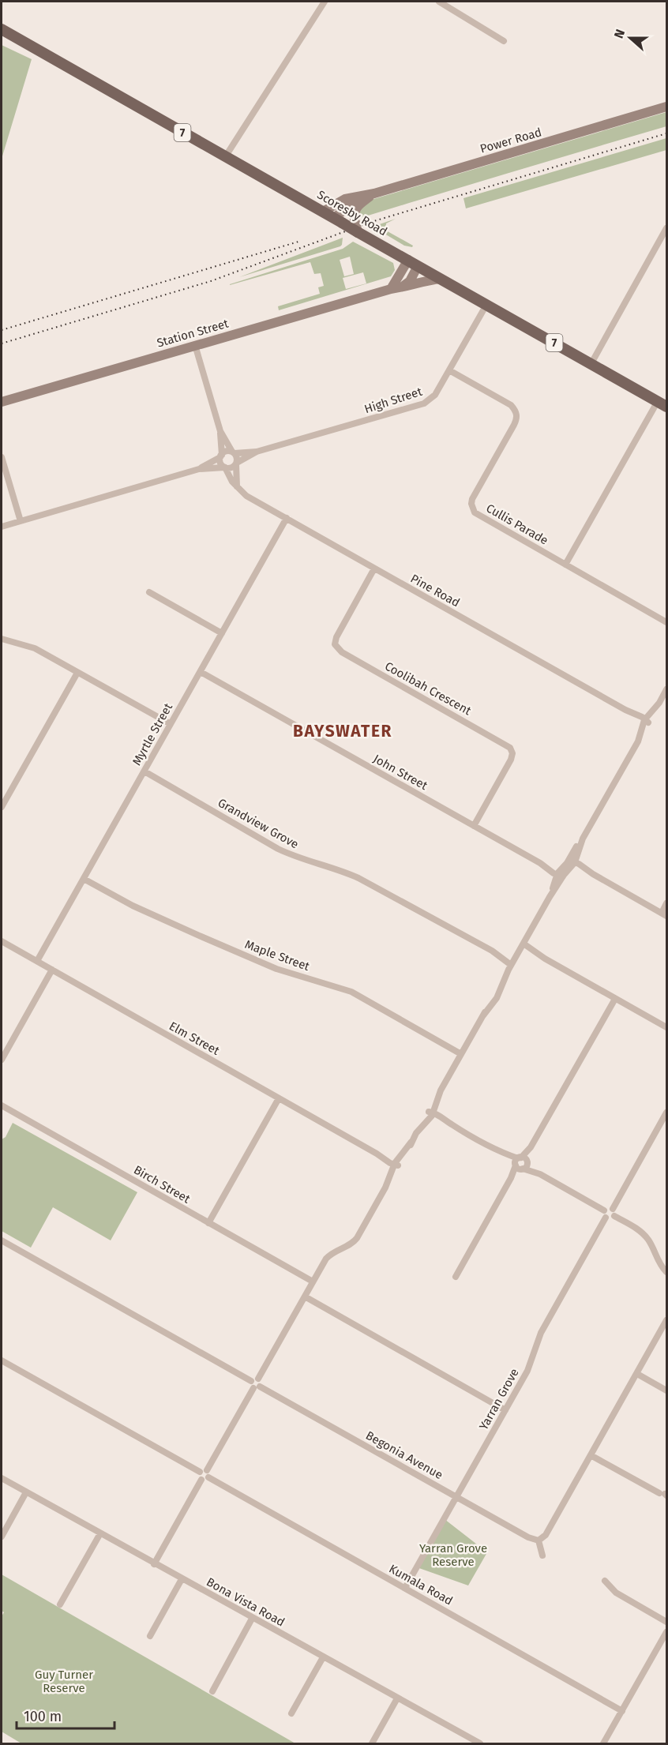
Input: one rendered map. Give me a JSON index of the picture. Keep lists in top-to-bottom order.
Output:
{
  "streets": {
    "main road": [
      "7",
      "Power Road",
      "Scoresby Road",
      "Station Street"
    ],
    "street": [
      "High Street",
      "Cullis Parade",
      "Pine Road",
      "Coolibah Crescent",
      "Myrtle Street",
      "John Street",
      "Grandview Grove",
      "Maple Street",
      "Elm Street",
      "Birch Street",
      "Yarran Grove",
      "Begonia Avenue",
      "Kumala Road",
      "Bona Vista Road"
    ]
  },
  "crossings": [
    ["Power Road", "Scoresby Road"],
    ["Scoresby Road", "Station Street"],
    ["Scoresby Road", "High Street"],
    ["High Street", "Cullis Parade"],
    ["High Street", "Pine Road"],
    ["Pine Road", "Coolibah Crescent"],
    ["Pine Road", "Myrtle Street"],
    ["Coolibah Crescent", "John Street"],
    ["Myrtle Street", "John Street"],
    ["Myrtle Street", "Grandview Grove"],
    ["Myrtle Street", "Maple Street"],
    ["Myrtle Street", "Elm Street"],
    ["Yarran Grove", "Begonia Avenue"],
    ["Yarran Grove", "Kumala Road"]
  ],
  "districts": ["BAYSWATER"],
  "parks": ["Yarran Grove Reserve", "Guy Turner Reserve"],
  "scale_bar": "100 m",
  "north": "left"
}
